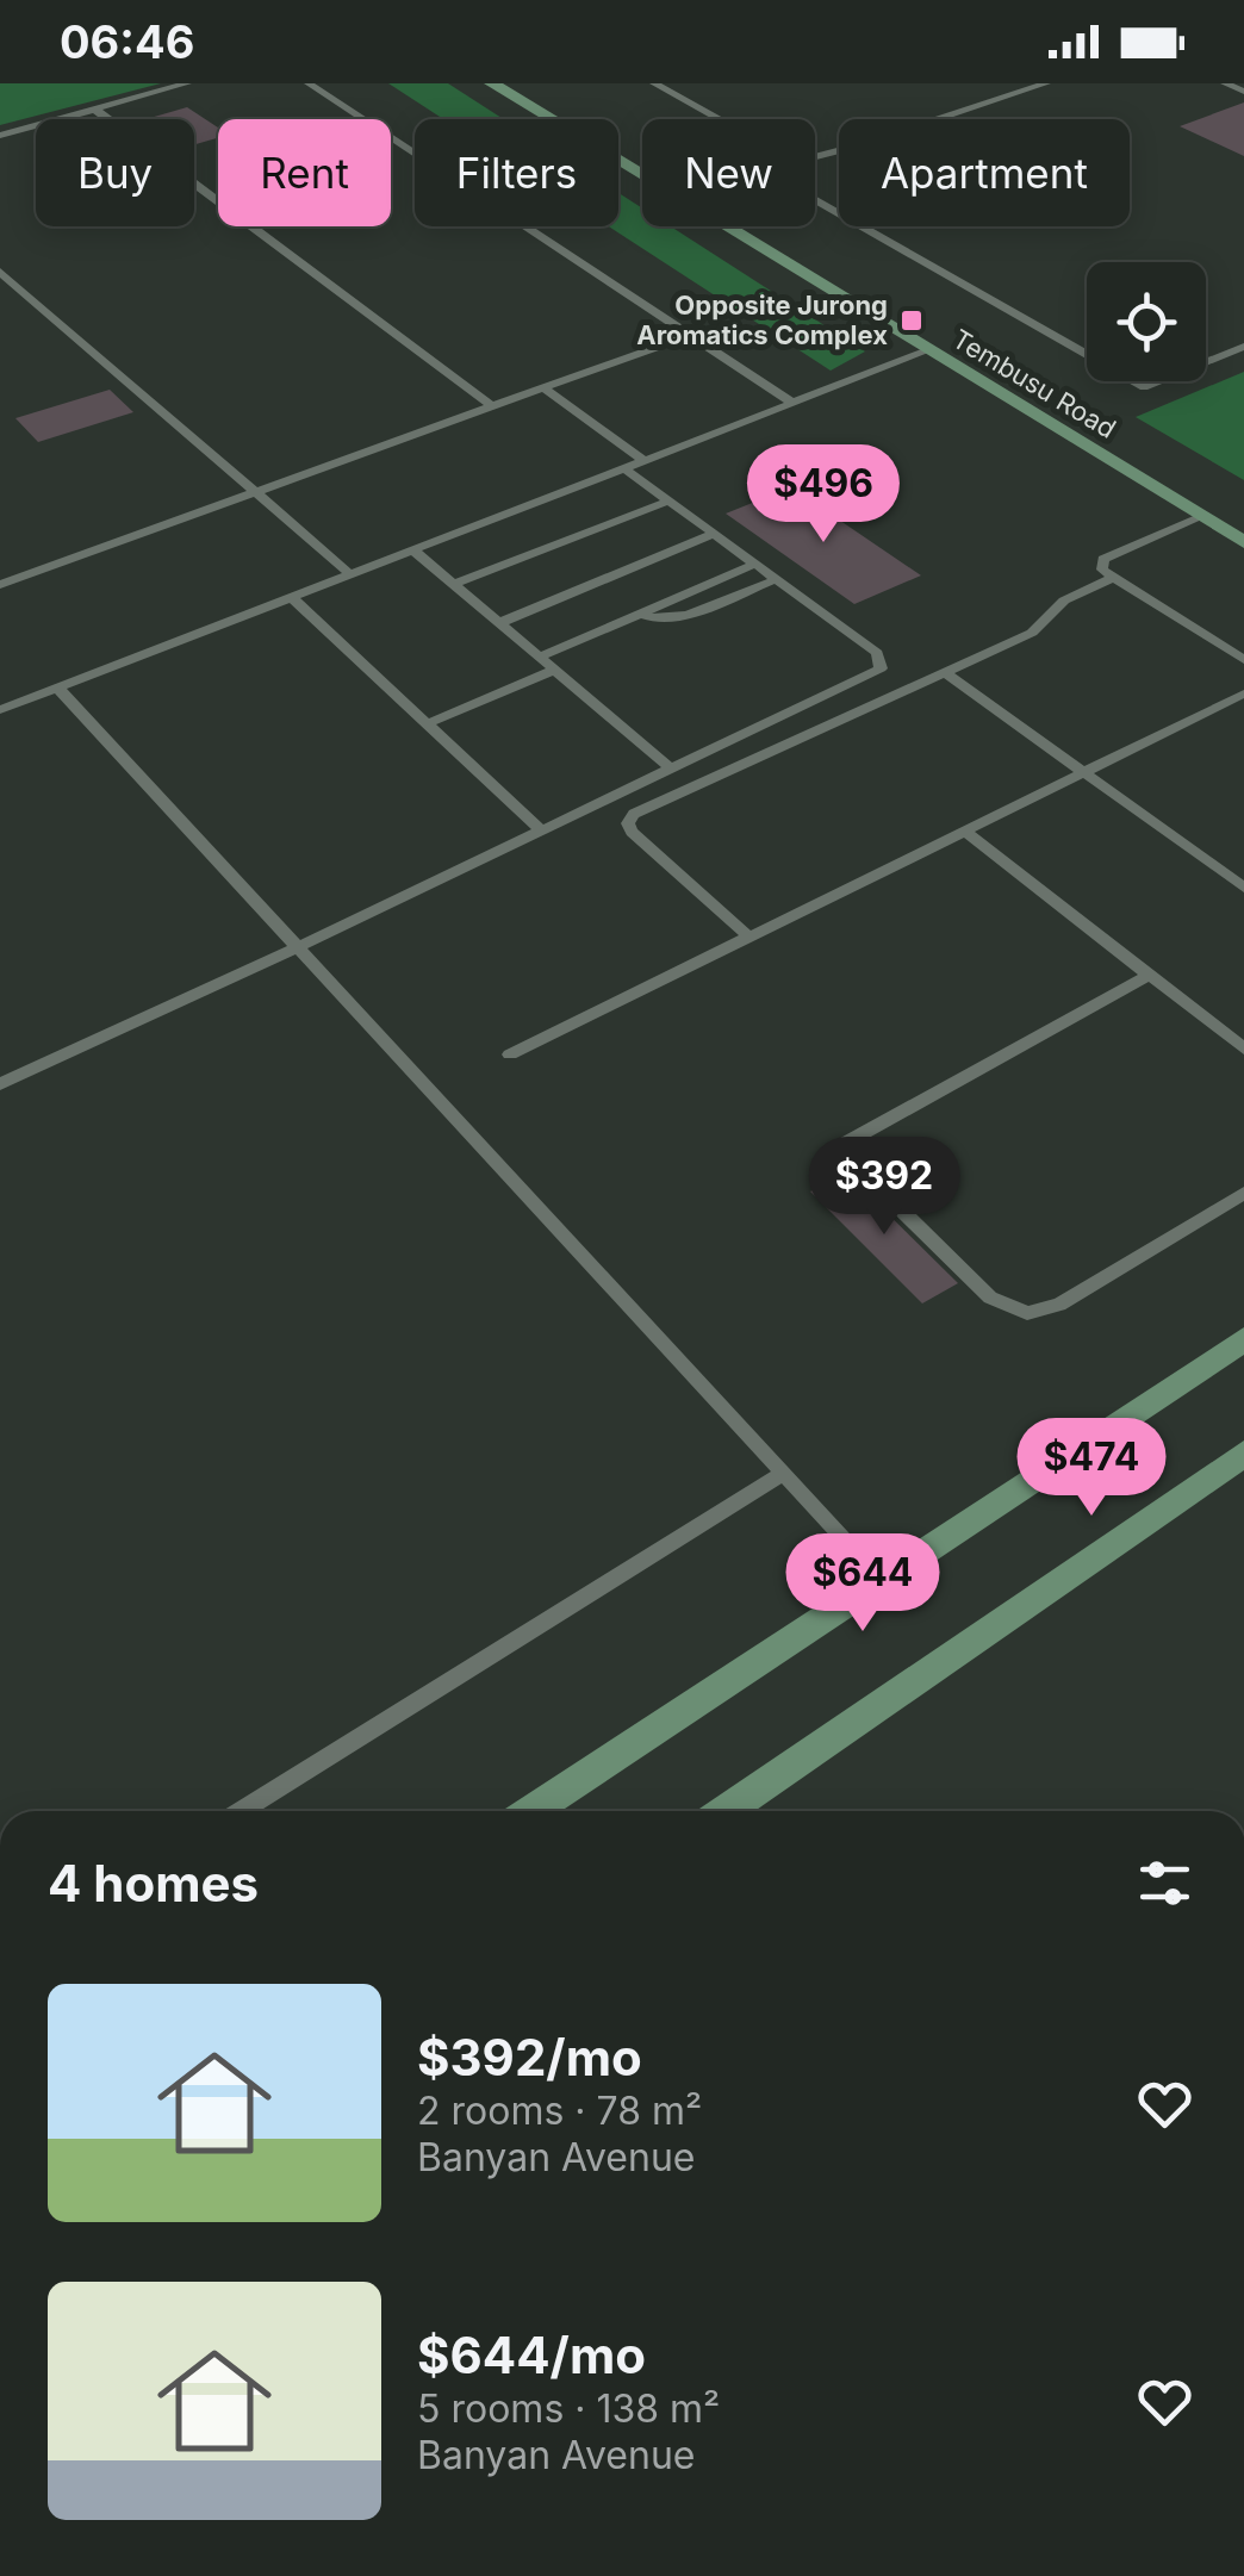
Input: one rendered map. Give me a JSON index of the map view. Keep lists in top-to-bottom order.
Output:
{
  "streets": {
    "street": ["Tembusu Road"]
  },
  "places": {
    "transit": ["Opposite Jurong Aromatics Complex"]
  },
  "page": {
    "status": "06:46",
    "chip": [
      "Buy",
      "Rent",
      "Filters",
      "New",
      "Apartment"
    ],
    "price": [
      "$496",
      "$392",
      "$474",
      "$644"
    ],
    "heading": "4 homes",
    "list": [
      {
        "name": "$392/mo",
        "note": "2 rooms · 78 m² · Banyan Avenue"
      },
      {
        "name": "$644/mo",
        "note": "5 rooms · 138 m² · Banyan Avenue"
      }
    ]
  }
}
